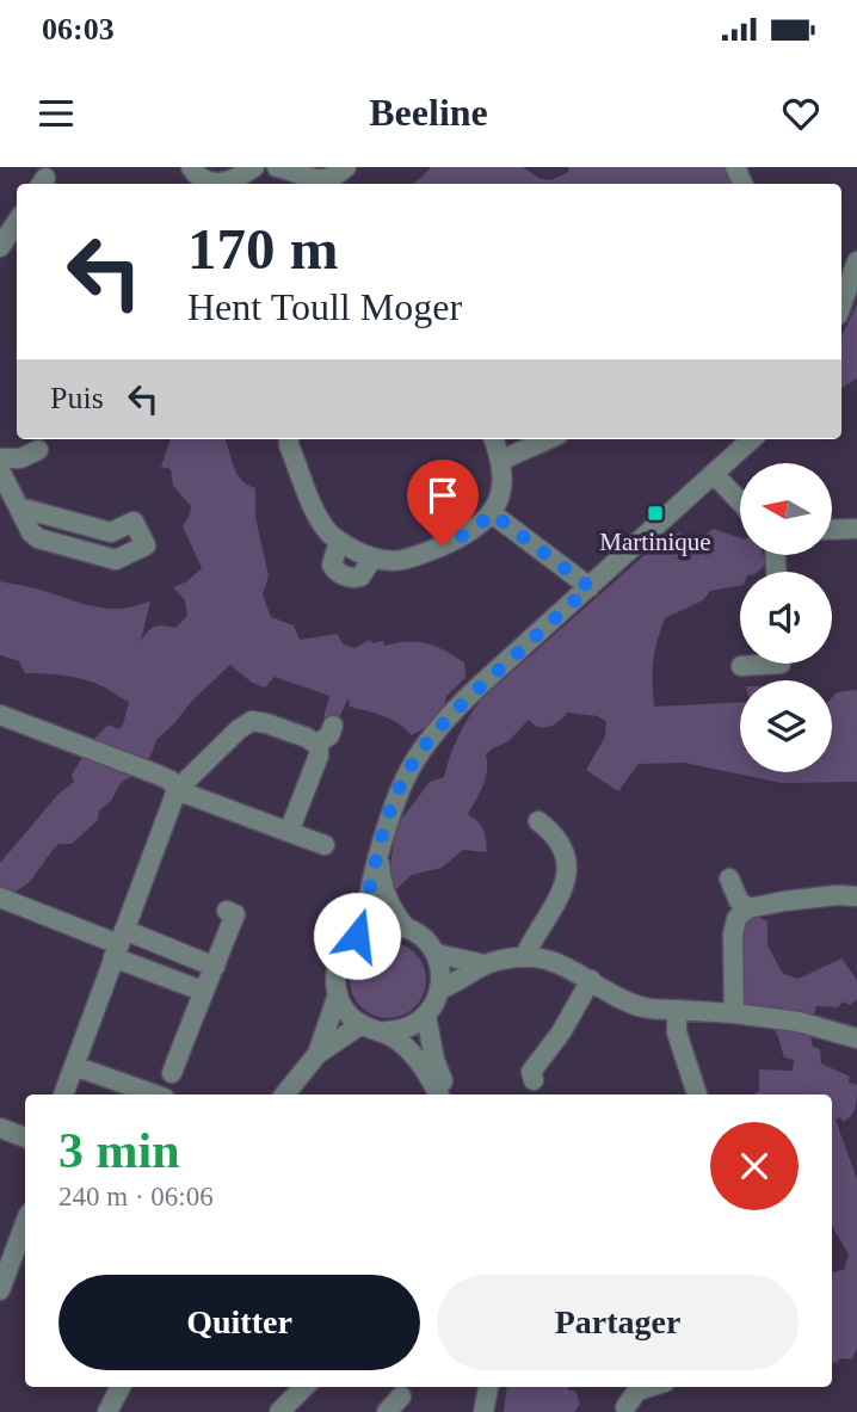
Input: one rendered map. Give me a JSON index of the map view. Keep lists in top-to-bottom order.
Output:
{
  "places": {
    "transit": ["Martinique"]
  },
  "north": "left",
  "page": {
    "status": "06:03",
    "header": "Beeline",
    "turn": ["170 m", "Hent Toull Moger"],
    "then": "Puis",
    "heading": ["3 min", "240 m · 06:06"],
    "buttons": ["Quitter", "Partager"]
  }
}
